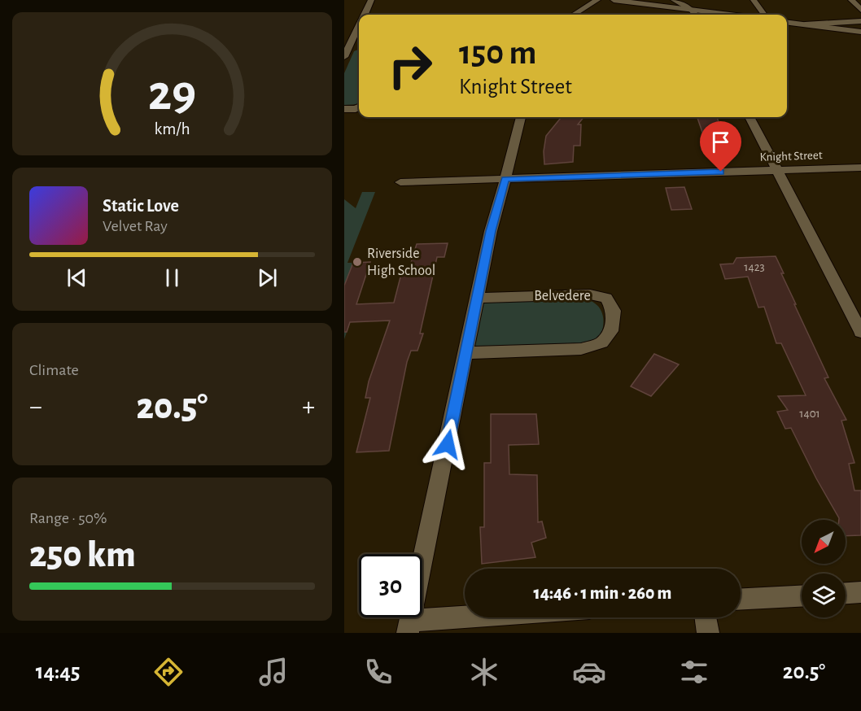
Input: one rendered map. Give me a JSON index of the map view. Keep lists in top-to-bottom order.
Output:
{
  "streets": {
    "street": ["Knight Street", "Belvedere"]
  },
  "places": ["Riverside High School"],
  "house_numbers": ["1423", "1401"],
  "north": "bottom left",
  "page": {
    "turn": ["150 m", "Knight Street"],
    "song": ["Static Love", "Velvet Ray"],
    "tile": [
      "Climate",
      ["Range · 50%", "250 km"]
    ],
    "heat": ["−", "20.5°", "+"],
    "limit": "30",
    "trip": "14:46 · 1 min · 260 m",
    "tabs": ["14:45", "20.5°"],
    "gauge": ["29", "km/h"]
  }
}
